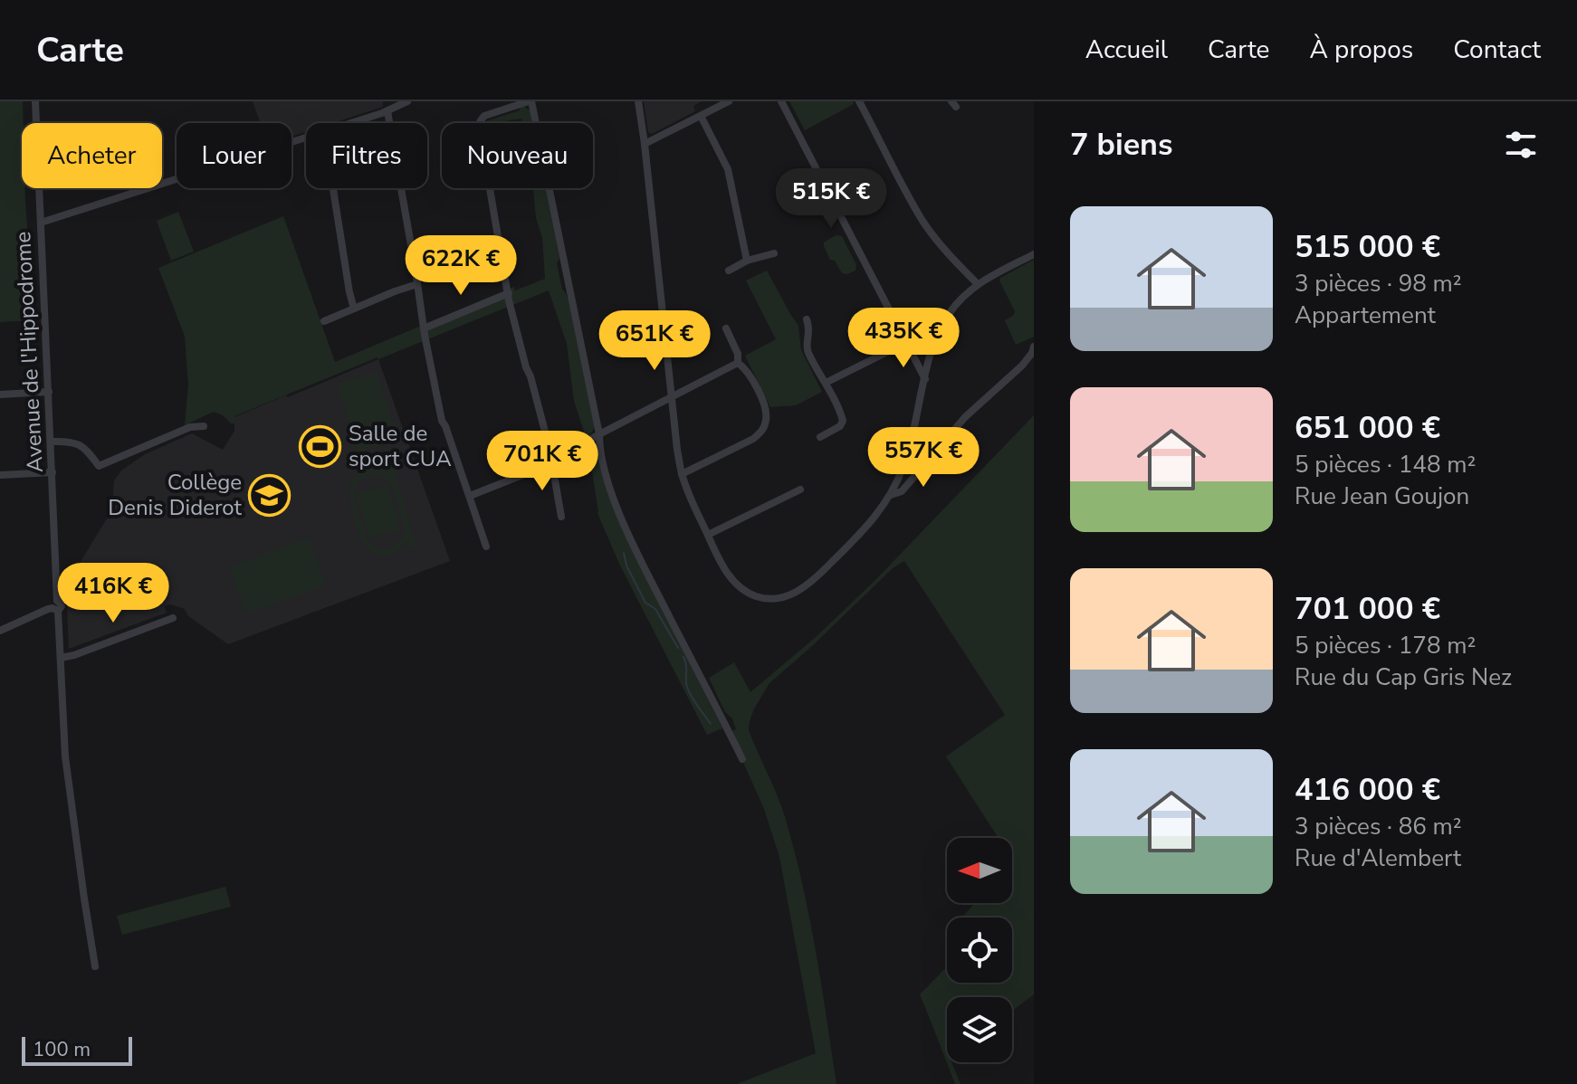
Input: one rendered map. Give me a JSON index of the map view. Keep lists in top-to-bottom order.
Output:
{
  "streets": {
    "street": ["Avenue de l'Hippodrome"]
  },
  "places": {
    "sports": ["Salle de sport CUA"],
    "school or university": ["Collège Denis Diderot"]
  },
  "scale_bar": "100 m",
  "north": "left",
  "page": {
    "header": "Carte",
    "nav": [
      "Accueil",
      "Carte",
      "À propos",
      "Contact"
    ],
    "heading": "7 biens",
    "chip": [
      "Acheter",
      "Louer",
      "Filtres",
      "Nouveau"
    ],
    "price": [
      "515K €",
      "622K €",
      "435K €",
      "651K €",
      "557K €",
      "701K €",
      "416K €"
    ],
    "list": [
      {
        "name": "515 000 €",
        "note": "3 pièces · 98 m² · Appartement"
      },
      {
        "name": "651 000 €",
        "note": "5 pièces · 148 m² · Rue Jean Goujon"
      },
      {
        "name": "701 000 €",
        "note": "5 pièces · 178 m² · Rue du Cap Gris Nez"
      },
      {
        "name": "416 000 €",
        "note": "3 pièces · 86 m² · Rue d'Alembert"
      }
    ],
    "scale": "100 m"
  }
}
